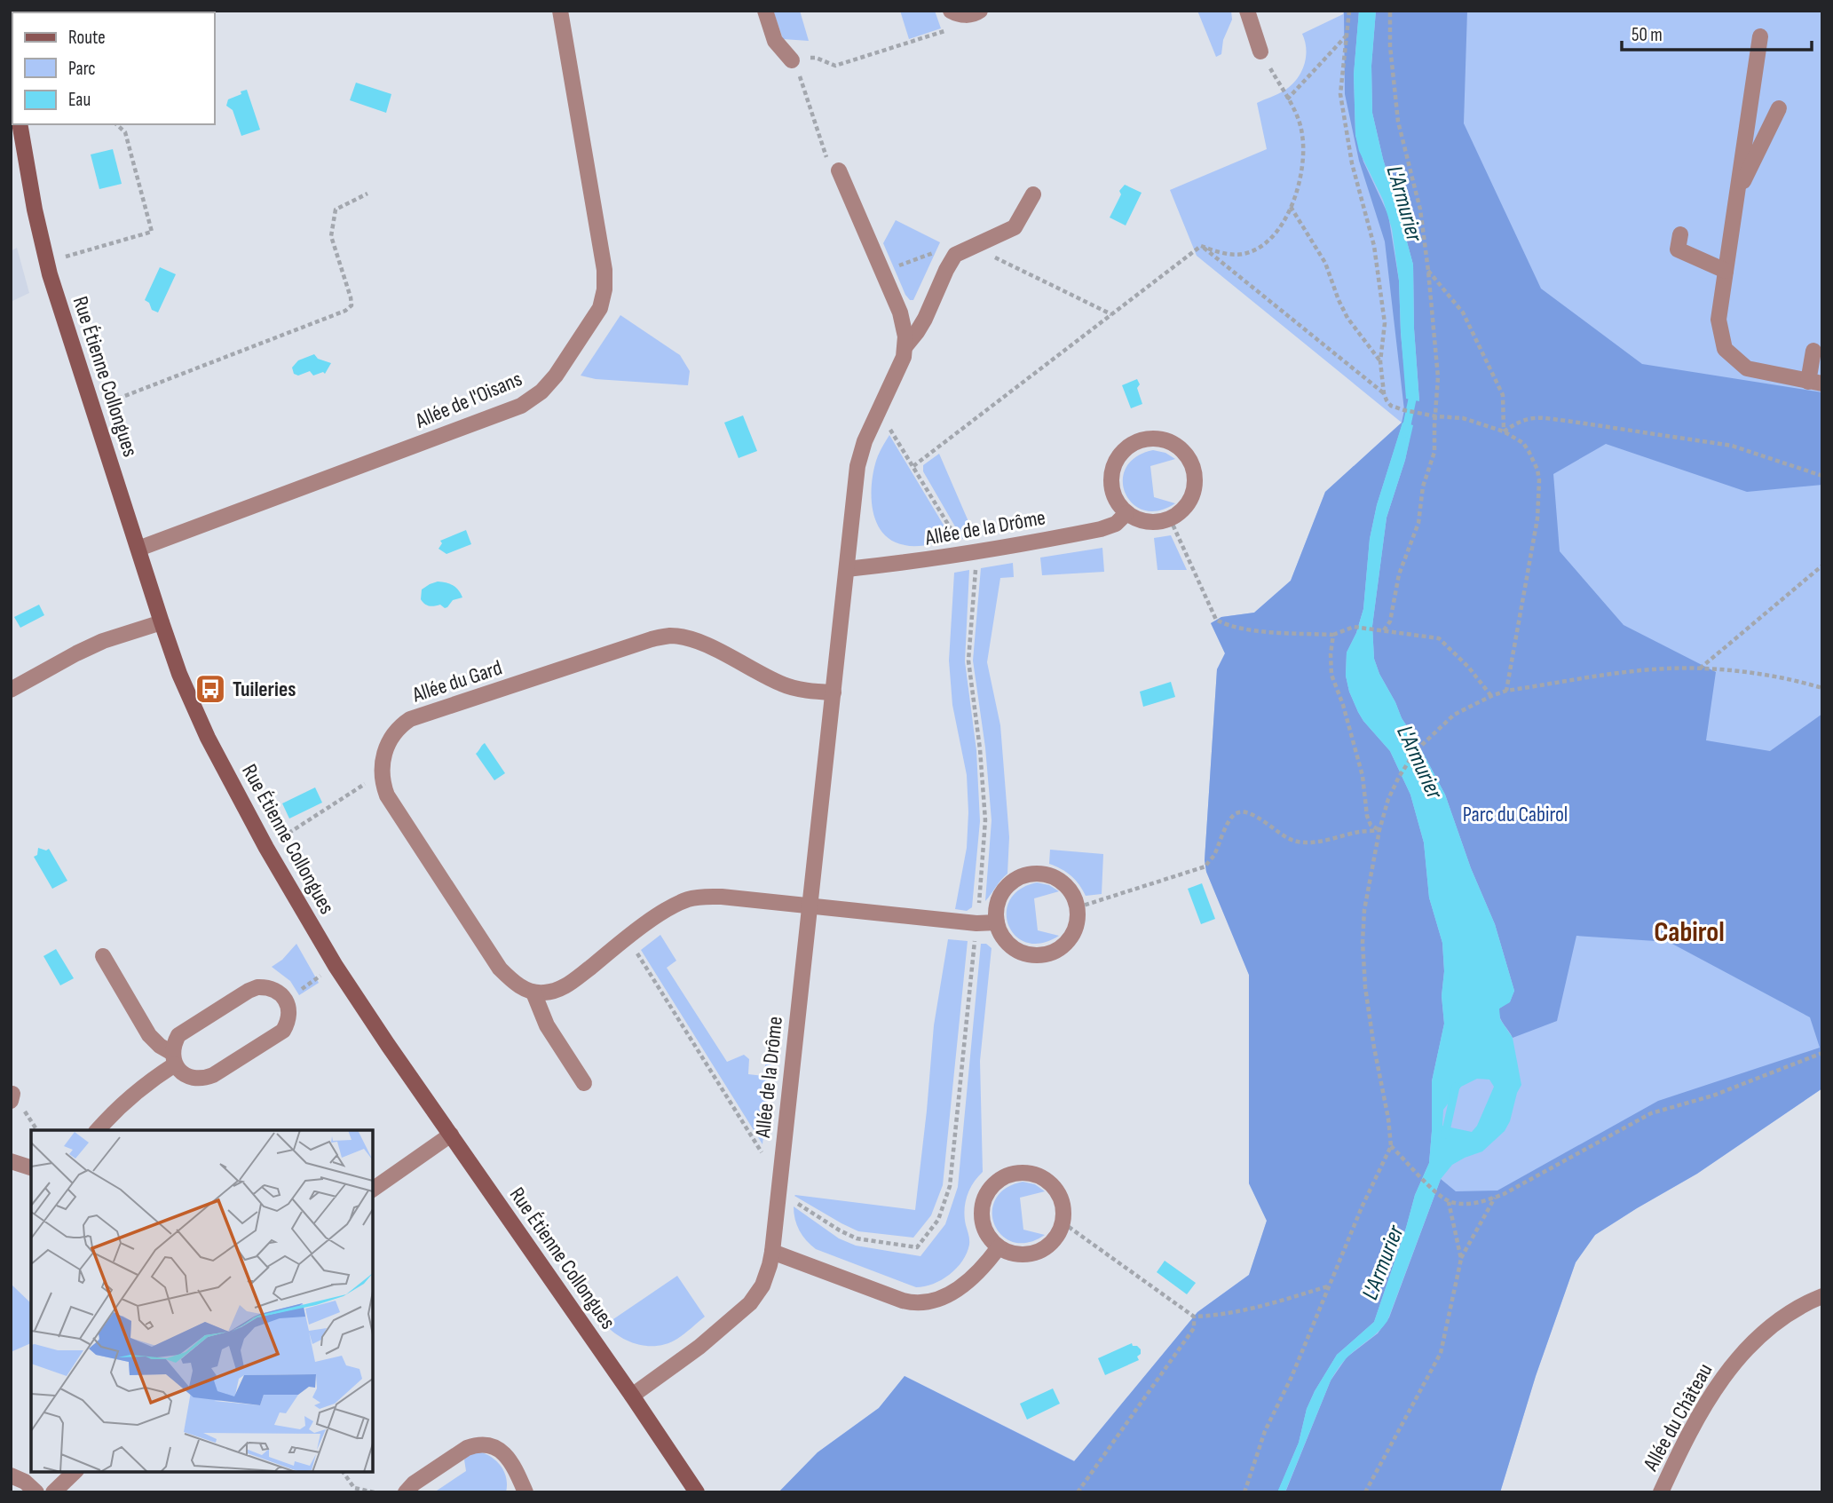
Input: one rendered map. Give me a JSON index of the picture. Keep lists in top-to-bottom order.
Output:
{
  "streets": {
    "main road": ["Rue Étienne Collongues"],
    "street": [
      "Allée de l'Oisans",
      "Allée de la Drôme",
      "Allée du Gard",
      "Allée du Château"
    ]
  },
  "crossings": [
    ["Rue Étienne Collongues", "Allée de l'Oisans"],
    ["Rue Étienne Collongues", "Allée de la Drôme"],
    ["Allée de la Drôme", "Allée du Gard"]
  ],
  "districts": ["Cabirol"],
  "water": ["L'Armurier"],
  "parks": ["Parc du Cabirol"],
  "places": {
    "bus stop": ["Tuileries"]
  },
  "legend": ["Route", "Parc", "Eau"],
  "scale_bar": "50 m"
}
